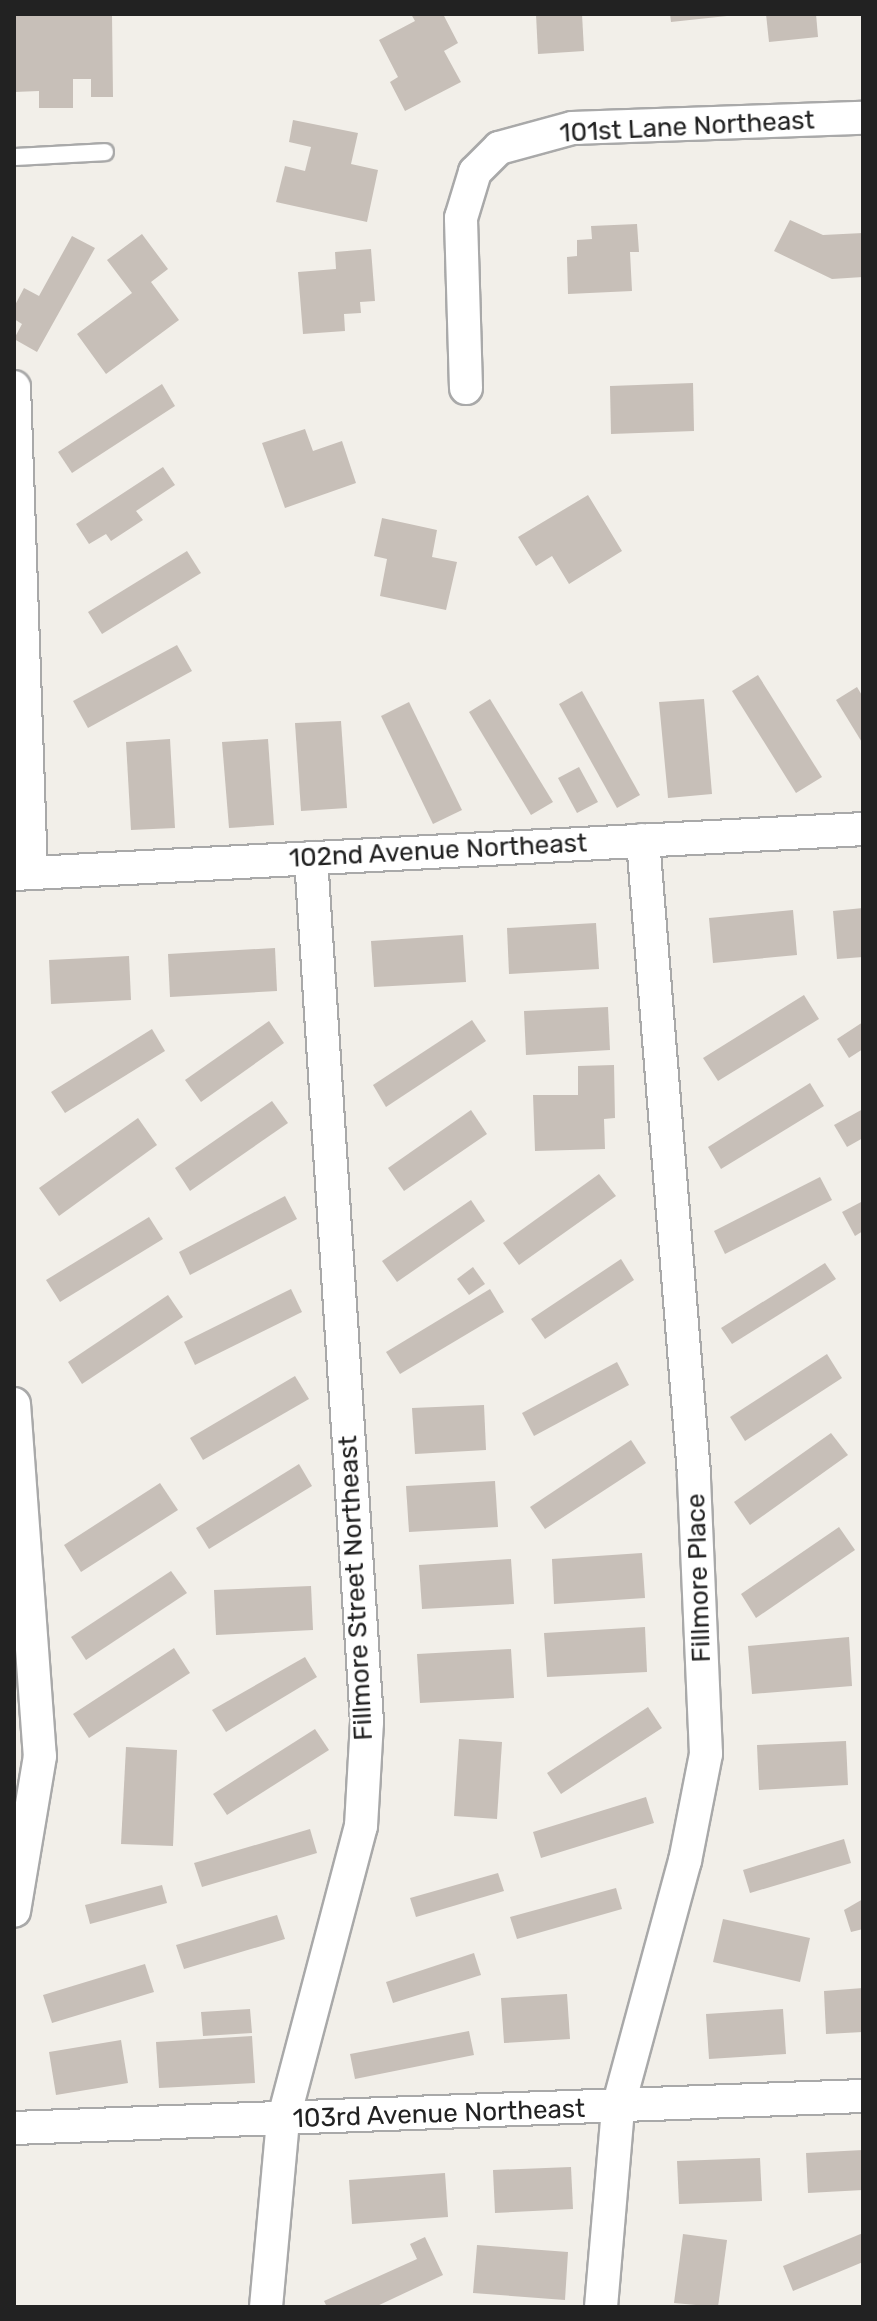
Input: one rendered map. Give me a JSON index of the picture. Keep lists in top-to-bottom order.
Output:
{
  "streets": {
    "street": [
      "101st Lane Northeast",
      "102nd Avenue Northeast",
      "Fillmore Place",
      "Fillmore Street Northeast",
      "103rd Avenue Northeast"
    ]
  },
  "crossings": [
    ["102nd Avenue Northeast", "Fillmore Place"],
    ["102nd Avenue Northeast", "Fillmore Street Northeast"],
    ["Fillmore Place", "103rd Avenue Northeast"],
    ["Fillmore Street Northeast", "103rd Avenue Northeast"]
  ]
}
